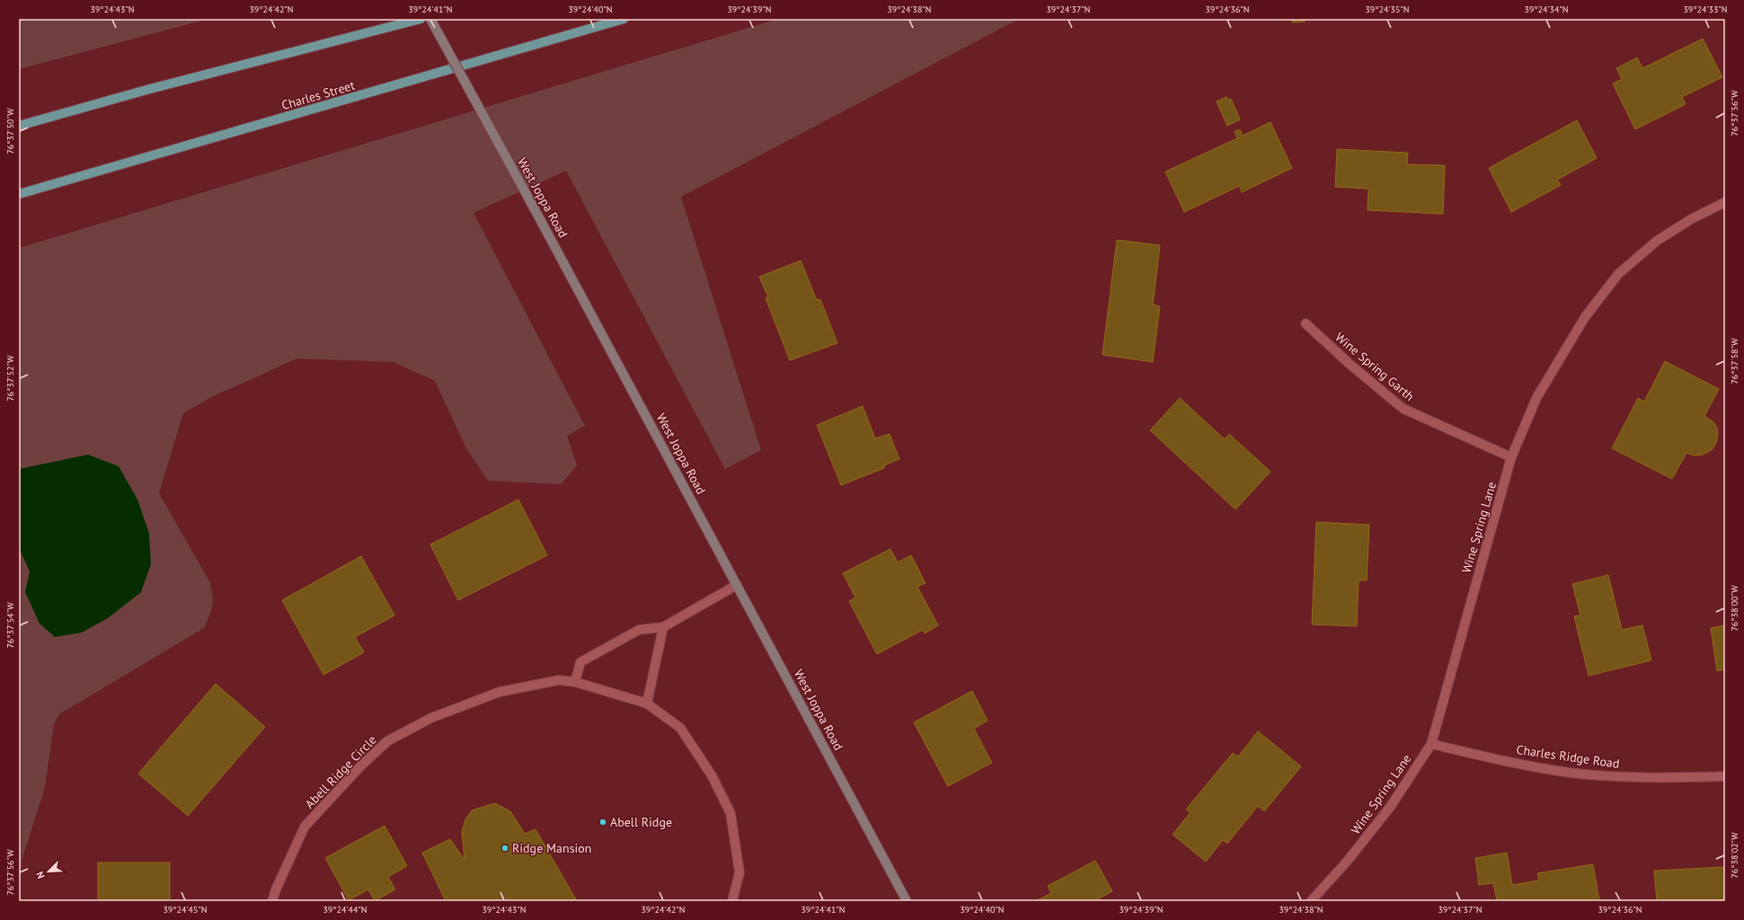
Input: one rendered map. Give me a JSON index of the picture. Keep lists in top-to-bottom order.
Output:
{
  "streets": {
    "main road": ["Charles Street"],
    "street": [
      "West Joppa Road",
      "Wine Spring Garth",
      "Wine Spring Lane",
      "Charles Ridge Road",
      "Abell Ridge Circle"
    ]
  },
  "crossings": [
    ["Wine Spring Garth", "Wine Spring Lane"],
    ["Wine Spring Lane", "Charles Ridge Road"]
  ],
  "places": ["Abell Ridge", "Ridge Mansion"],
  "north": "bottom left",
  "coordinates": [
    "39°24'43\"N",
    "39°24'42\"N",
    "39°24'41\"N",
    "39°24'40\"N",
    "39°24'39\"N",
    "39°24'38\"N",
    "39°24'37\"N",
    "39°24'36\"N",
    "39°24'35\"N",
    "39°24'34\"N",
    "39°24'33\"N",
    "76°37'56\"W",
    "76°37'50\"W",
    "76°37'58\"W",
    "76°37'52\"W",
    "76°38'00\"W",
    "76°37'54\"W",
    "76°38'02\"W",
    "39°24'45\"N",
    "39°24'44\"N"
  ]
}
